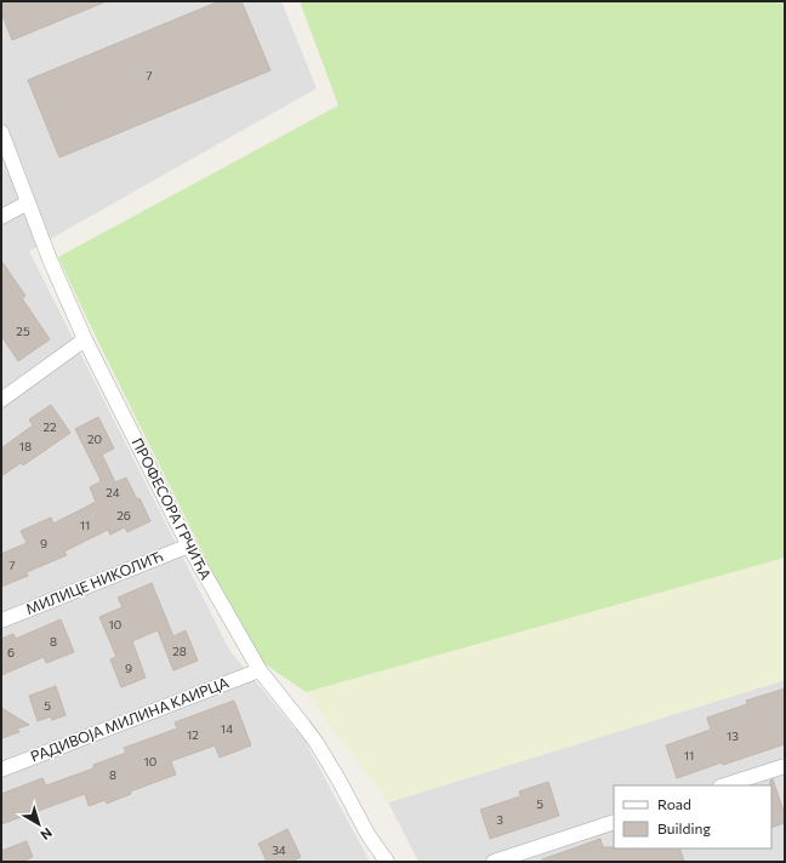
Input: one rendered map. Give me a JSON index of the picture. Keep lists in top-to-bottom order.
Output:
{
  "streets": {
    "street": ["ПРОФЕСОРА ГРЧИЋА", "МИЛИЦЕ НИКОЛИЋ", "РАДИВОЈА МИЛИНА КАИРЦА"]
  },
  "crossings": [
    ["ПРОФЕСОРА ГРЧИЋА", "МИЛИЦЕ НИКОЛИЋ"],
    ["ПРОФЕСОРА ГРЧИЋА", "РАДИВОЈА МИЛИНА КАИРЦА"]
  ],
  "house_numbers": [
    "7",
    "25",
    "22",
    "20",
    "18",
    "24",
    "26",
    "11",
    "9",
    "7",
    "10",
    "8",
    "28",
    "6",
    "9",
    "5",
    "14",
    "12",
    "13",
    "11",
    "10",
    "8",
    "5",
    "3",
    "34"
  ],
  "legend": ["Road", "Building"],
  "north": "bottom right"
}
